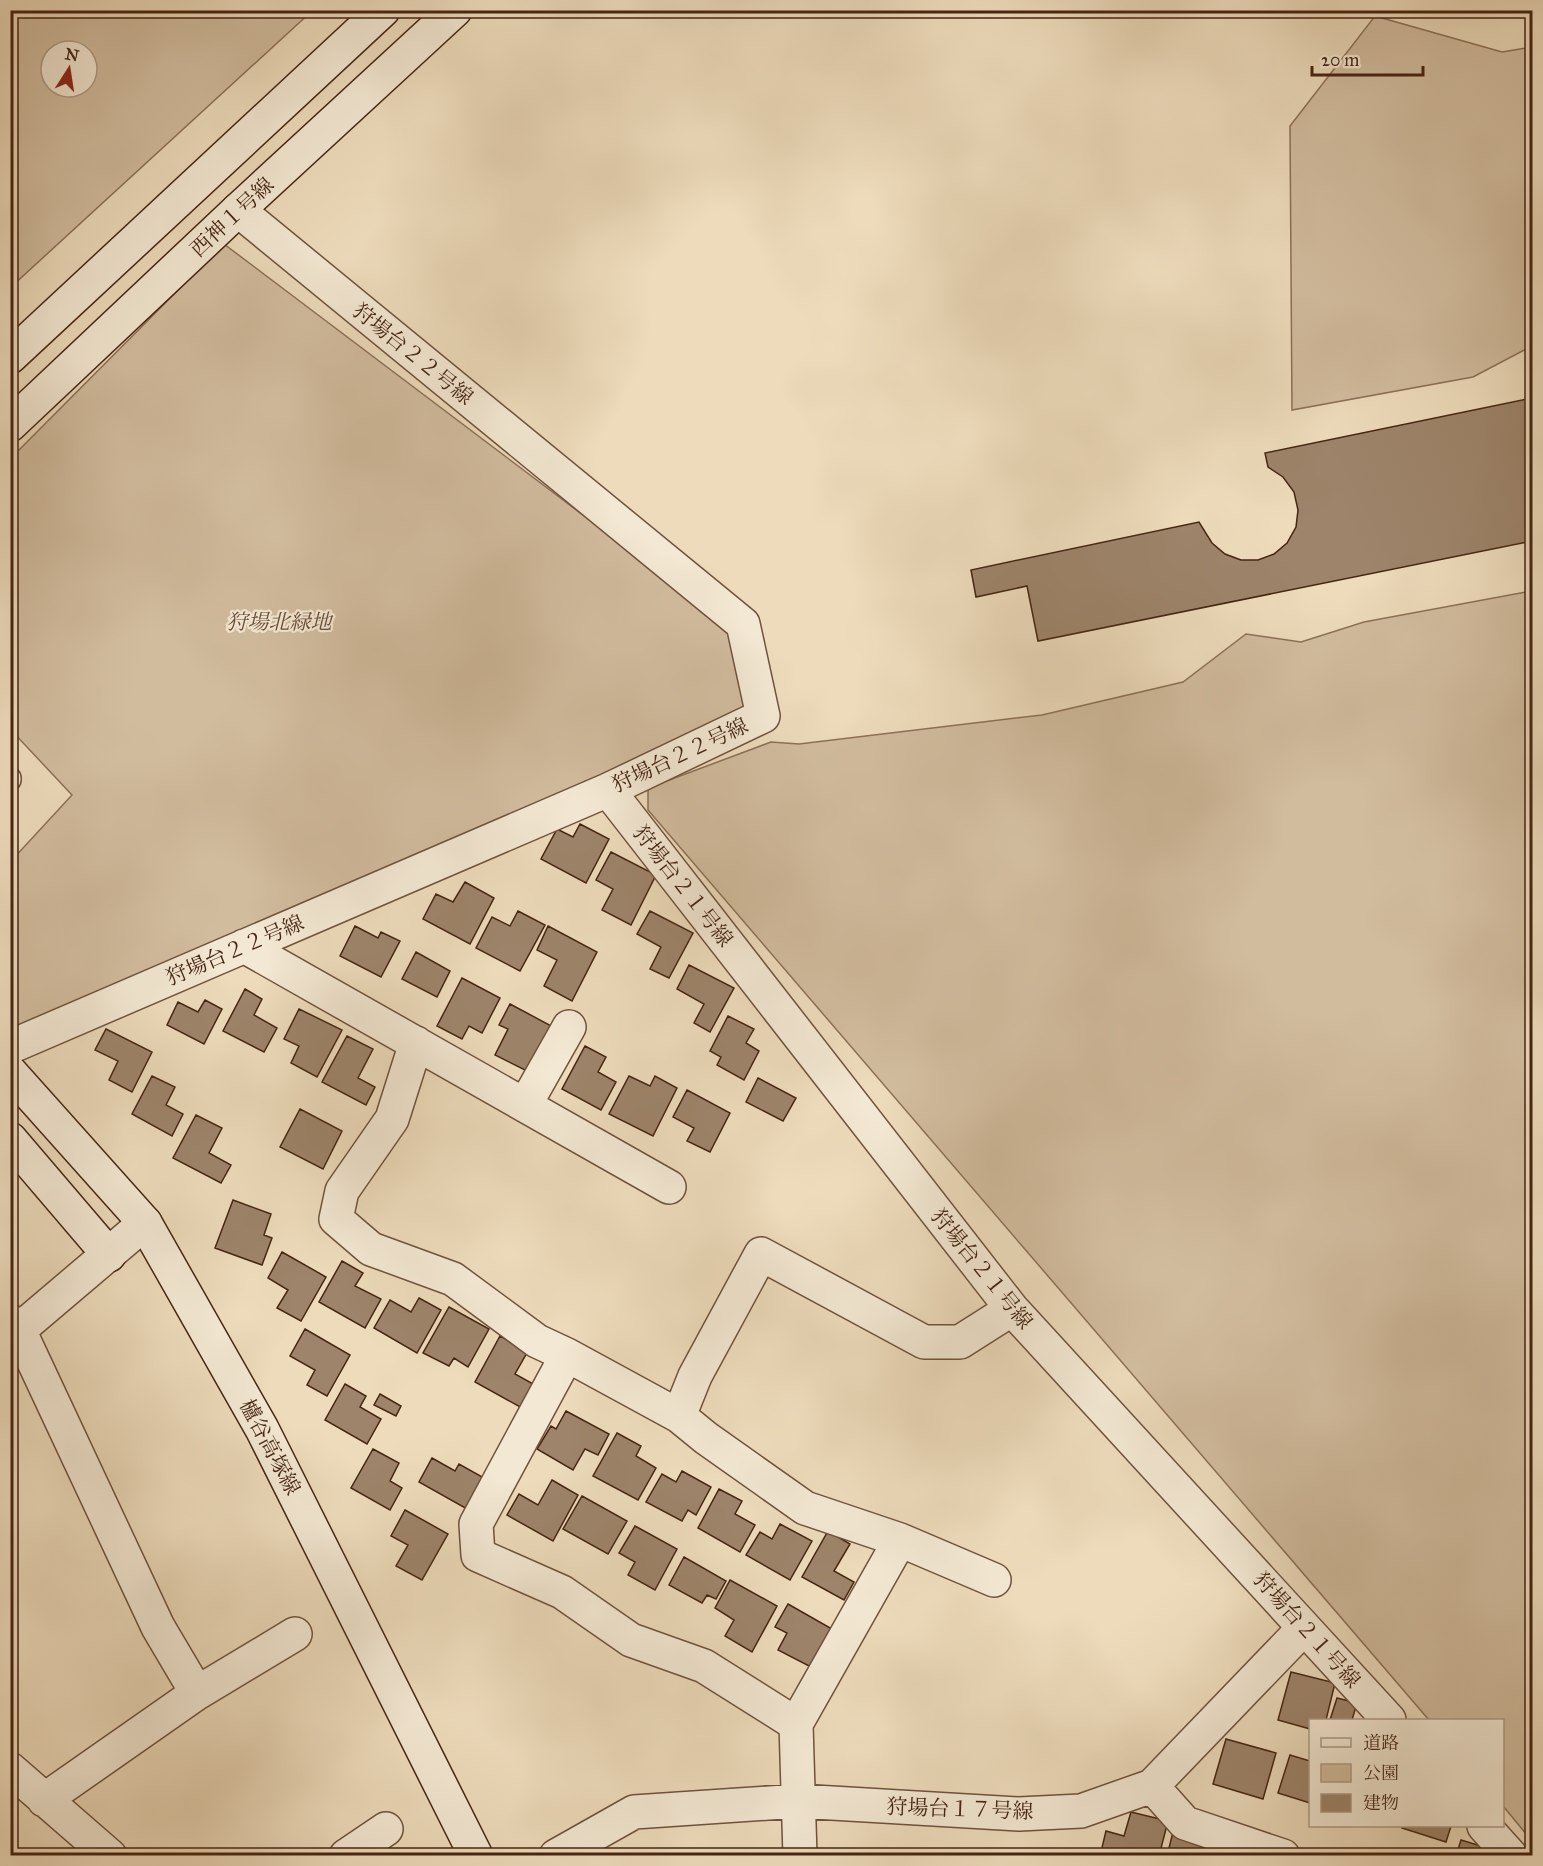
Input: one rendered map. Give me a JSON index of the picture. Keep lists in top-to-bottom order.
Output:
{
  "streets": {
    "street": [
      "西神１号線",
      "狩場台２２号線",
      "狩場台２１号線",
      "櫨谷高塚線",
      "狩場台１７号線"
    ]
  },
  "crossings": [
    ["西神１号線", "狩場台２２号線"],
    ["狩場台２２号線", "狩場台２１号線"],
    ["狩場台２１号線", "狩場台１７号線"]
  ],
  "parks": ["狩場北緑地"],
  "legend": ["道路", "公園", "建物"],
  "scale_bar": "20 m",
  "north": "top"
}
